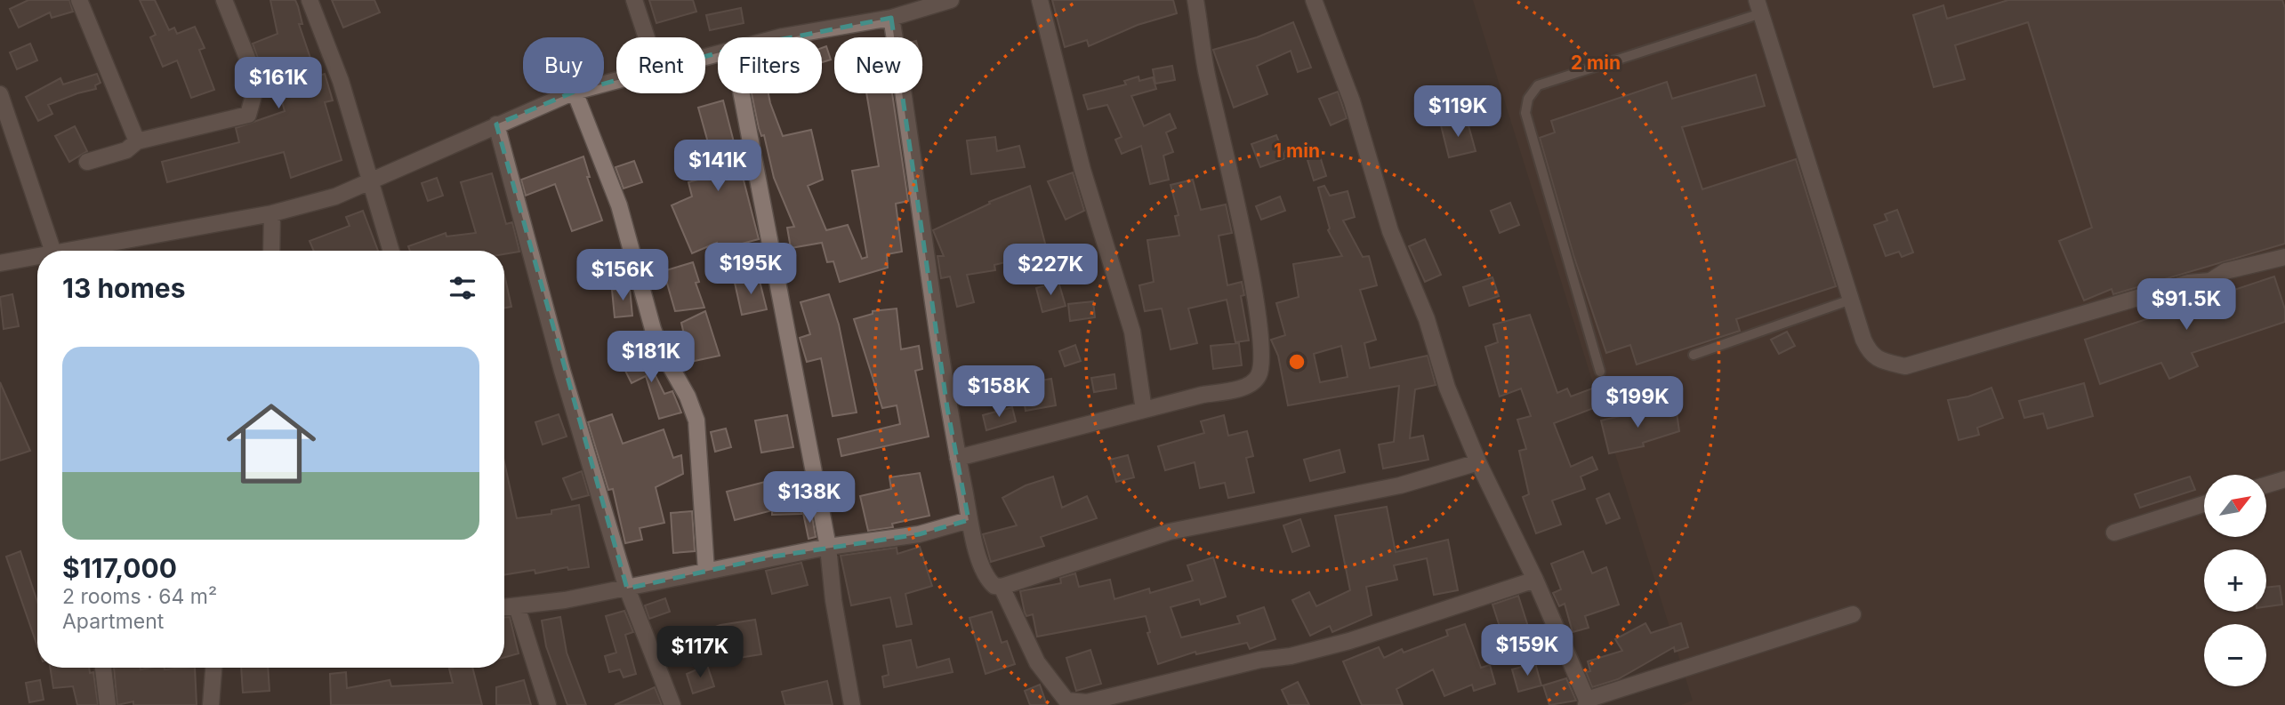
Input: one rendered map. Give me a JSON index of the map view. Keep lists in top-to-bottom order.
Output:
{
  "north": "top right",
  "page": {
    "chip": [
      "Buy",
      "Rent",
      "Filters",
      "New"
    ],
    "price": [
      "$161K",
      "$119K",
      "$141K",
      "$195K",
      "$227K",
      "$156K",
      "$91.5K",
      "$181K",
      "$158K",
      "$199K",
      "$138K",
      "$159K",
      "$117K"
    ],
    "heading": "13 homes",
    "list": [
      {
        "name": "$117,000",
        "note": "2 rooms · 64 m² · Apartment"
      }
    ],
    "map_buttons": ["+", "−"]
  },
  "rings": ["2 min", "1 min"]
}
